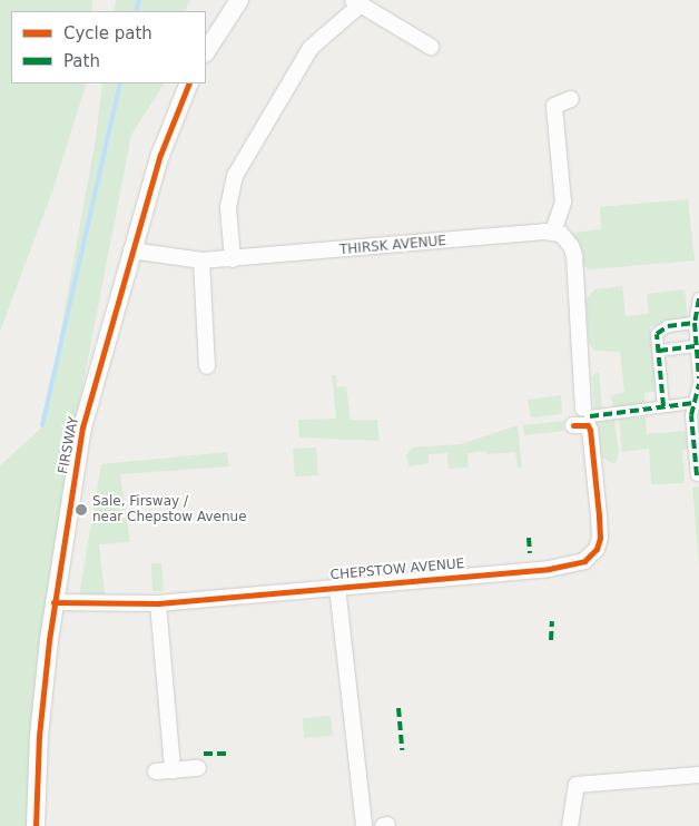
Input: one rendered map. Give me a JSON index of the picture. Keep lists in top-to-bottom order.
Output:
{
  "streets": {
    "street": ["THIRSK AVENUE", "FIRSWAY", "CHEPSTOW AVENUE"]
  },
  "crossings": [
    ["THIRSK AVENUE", "FIRSWAY"],
    ["FIRSWAY", "CHEPSTOW AVENUE"]
  ],
  "places": ["Sale, Firsway / near Chepstow Avenue"],
  "legend": ["Cycle path", "Path"]
}
